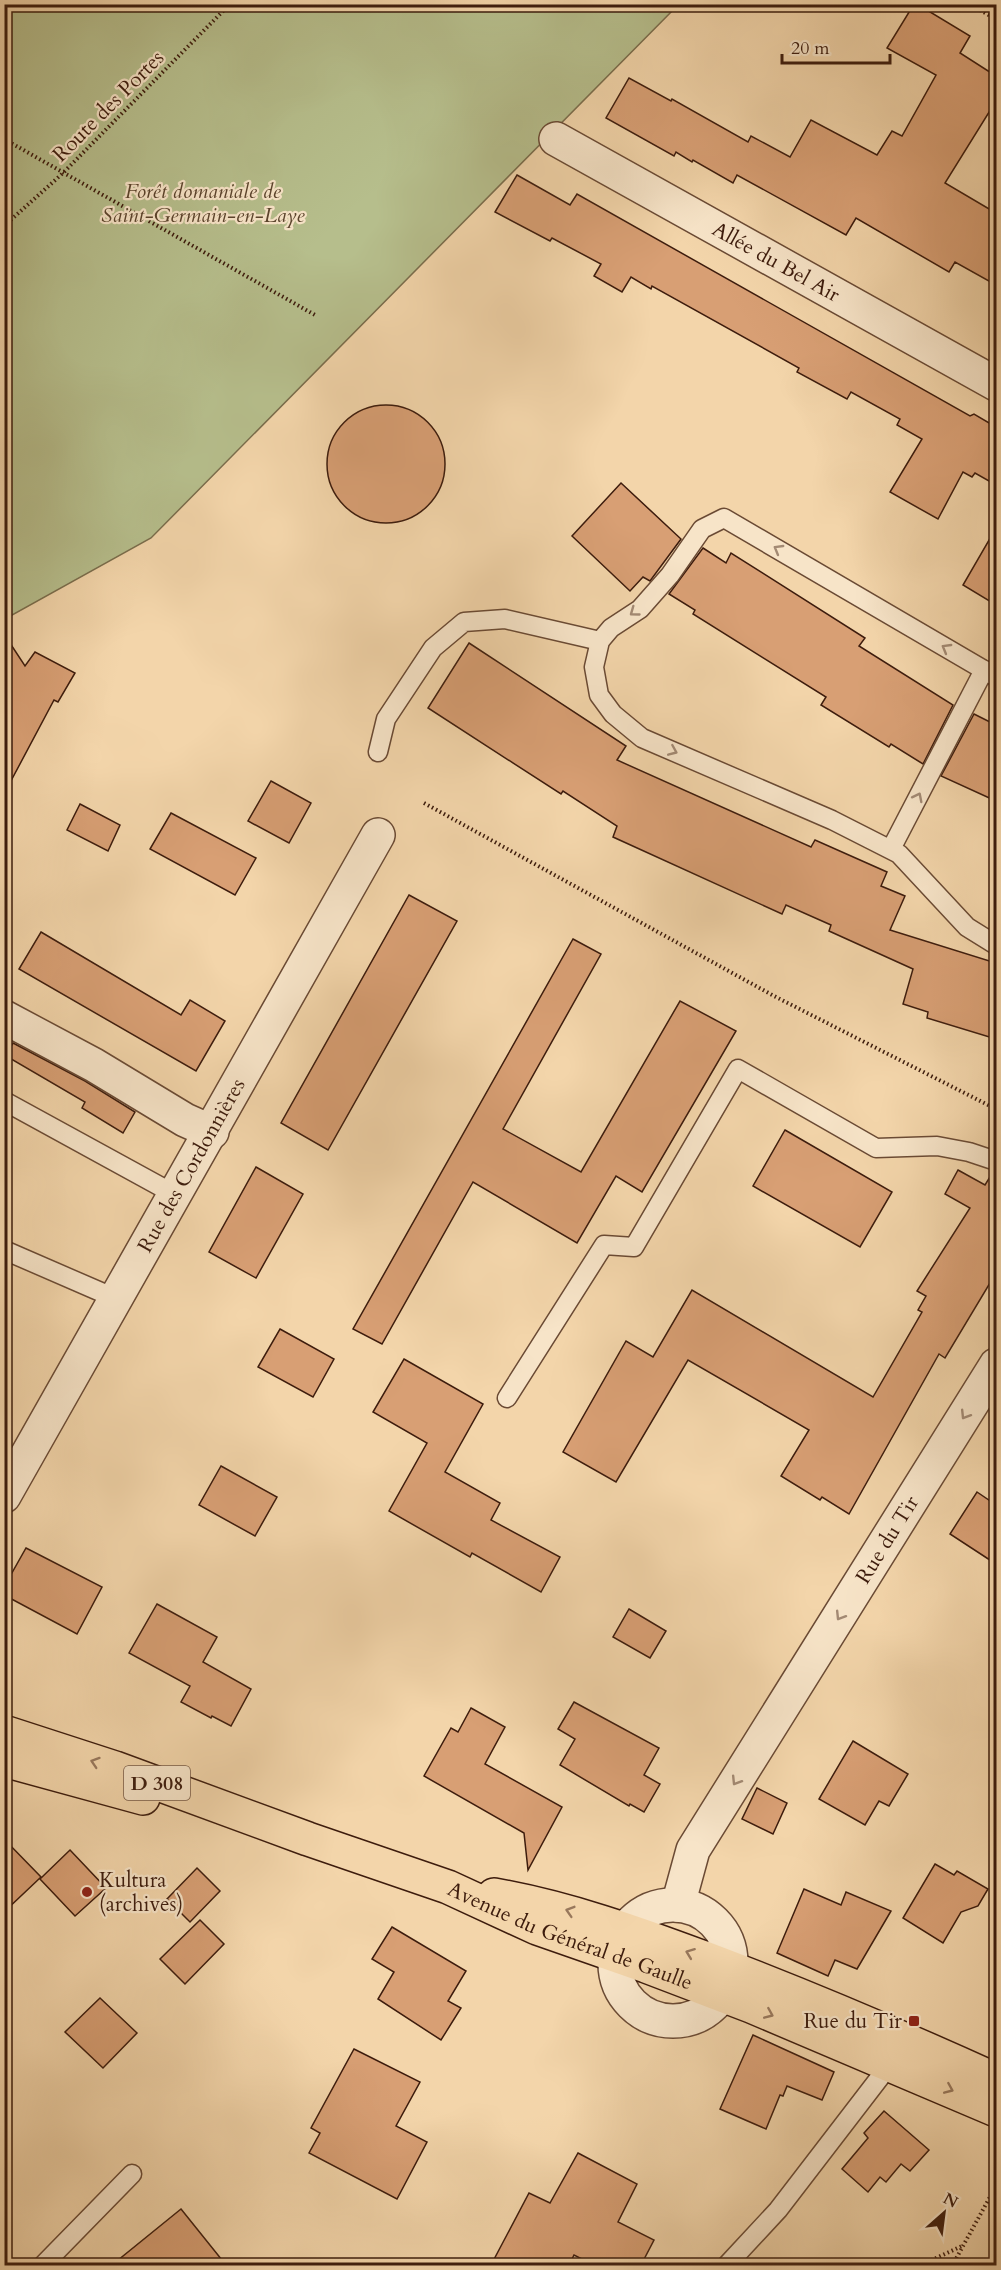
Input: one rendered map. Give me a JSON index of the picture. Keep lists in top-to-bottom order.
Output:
{
  "streets": {
    "main road": ["D 308", "Avenue du Général de Gaulle"],
    "street": ["Allée du Bel Air", "Rue des Cordonnières", "Rue du Tir"],
    "path": ["Route des Portes"]
  },
  "crossings": [
    ["D 308", "Avenue du Général de Gaulle"]
  ],
  "one_way": ["Rue du Tir"],
  "parks": ["Forêt domaniale de Saint-Germain-en-Laye"],
  "places": {
    "other": ["Kultura (archives)"],
    "transit": ["Rue du Tir"]
  },
  "scale_bar": "20 m",
  "north": "top right"
}
